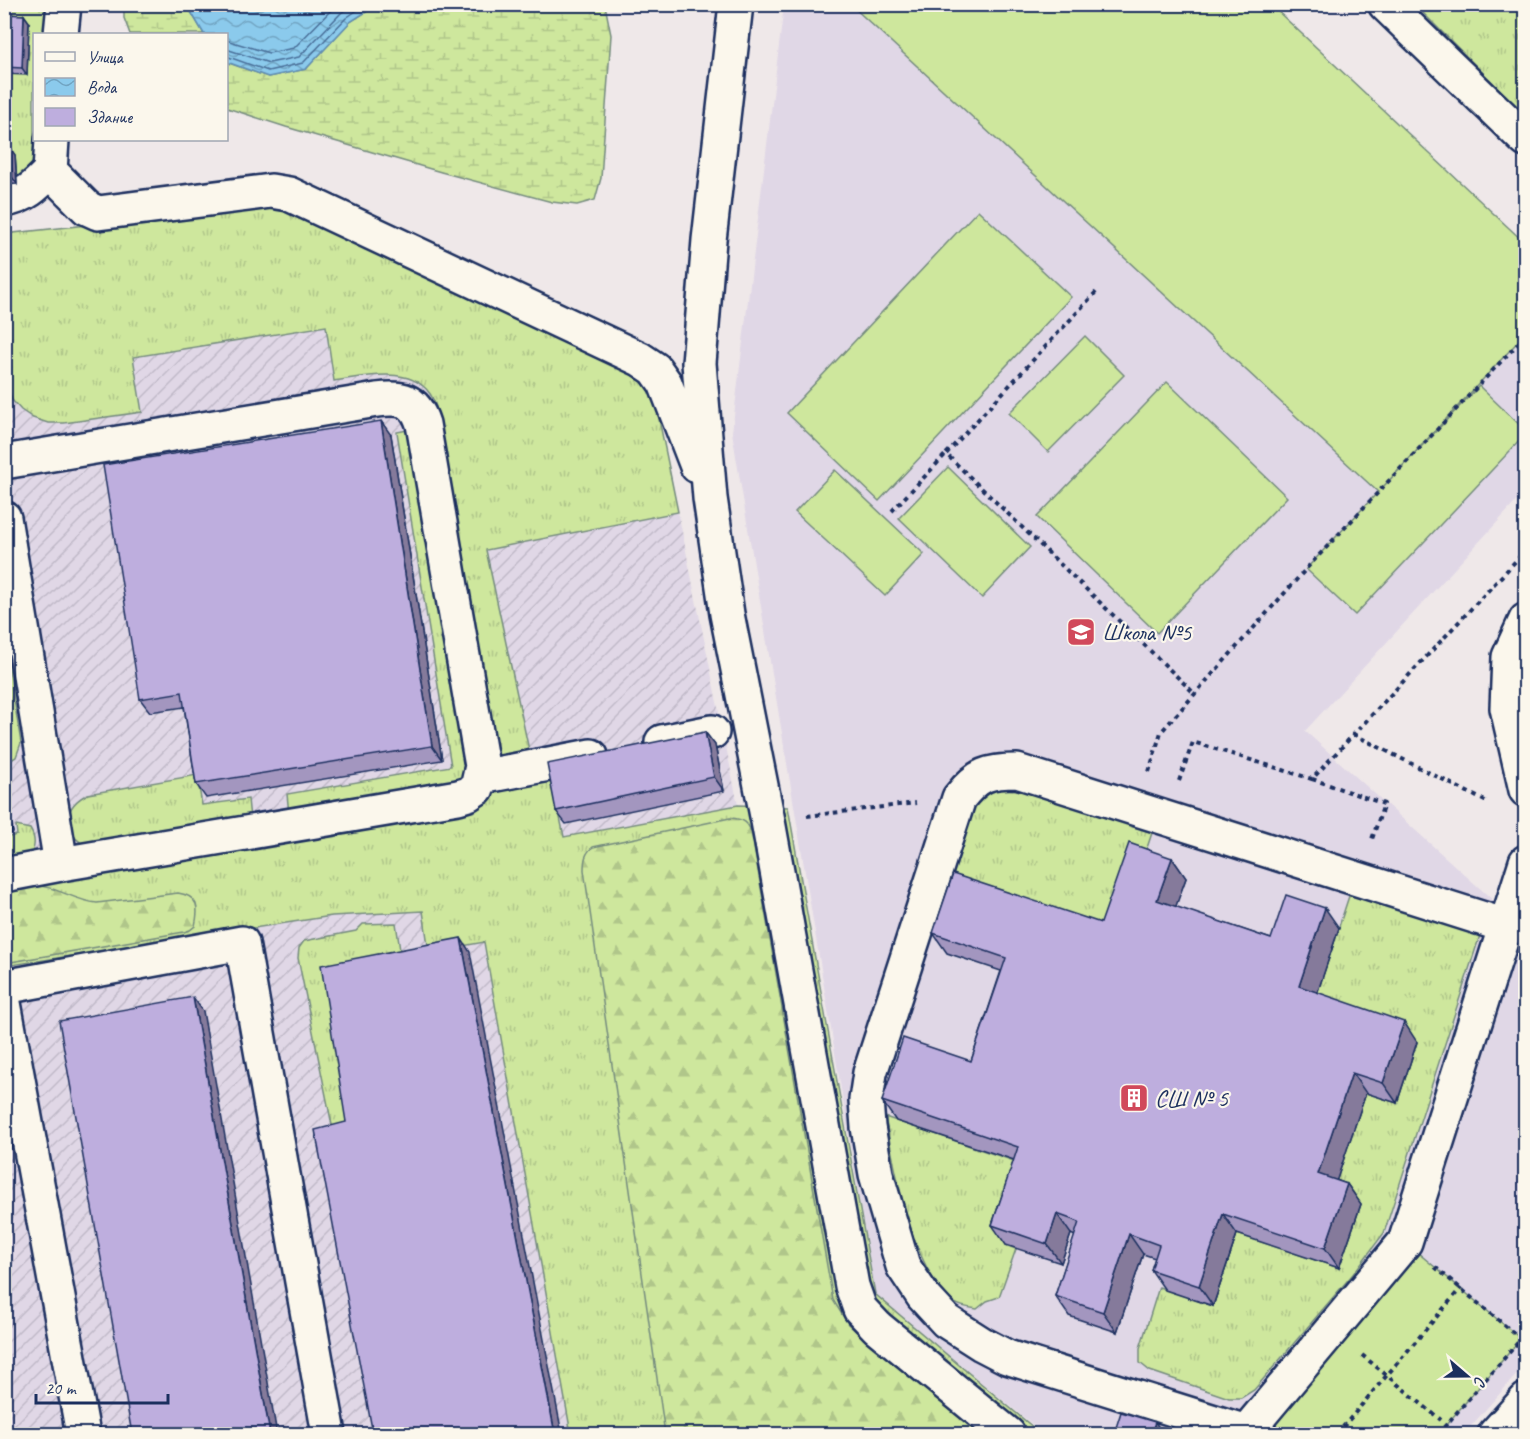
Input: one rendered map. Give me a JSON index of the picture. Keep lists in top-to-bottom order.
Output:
{
  "places": {
    "school or university": ["Школа №5"],
    "building": ["СШ № 5"]
  },
  "legend": ["Улица", "Вода", "Здание"],
  "scale_bar": "20 m",
  "north": "right"
}
